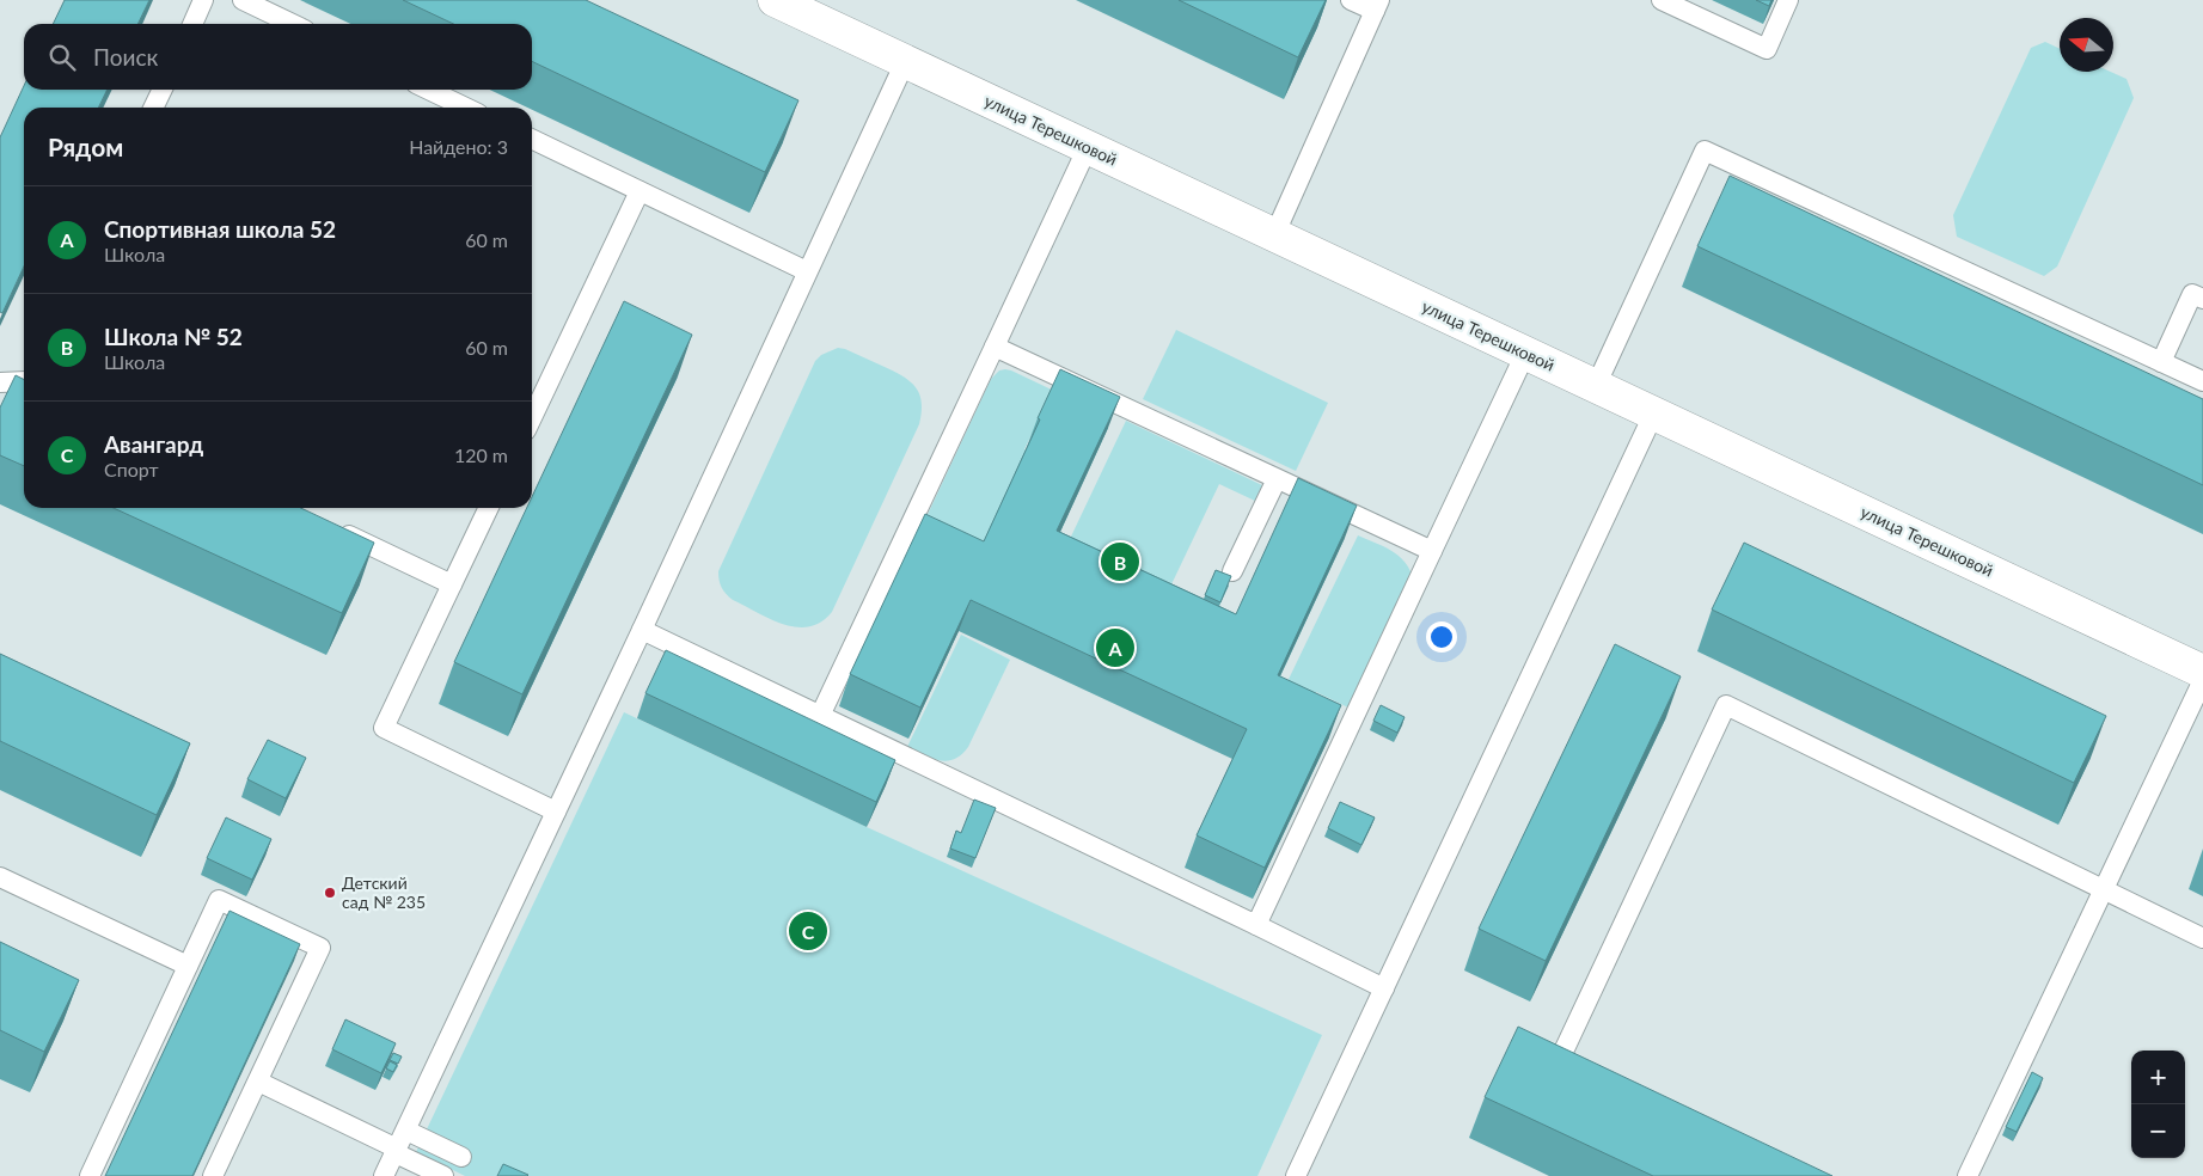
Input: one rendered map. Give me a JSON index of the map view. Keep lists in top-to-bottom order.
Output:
{
  "streets": {
    "street": ["улица Терешковой"]
  },
  "places": ["Детский сад № 235"],
  "north": "left",
  "page": {
    "search": "Поиск",
    "heading": ["Рядом", "Найдено: 3"],
    "list": [
      {
        "mark": "A",
        "name": "Спортивная школа 52",
        "note": "Школа",
        "value": "60 m"
      },
      {
        "mark": "B",
        "name": "Школа № 52",
        "note": "Школа",
        "value": "60 m"
      },
      {
        "mark": "C",
        "name": "Авангард",
        "note": "Спорт",
        "value": "120 m"
      }
    ],
    "pins": ["B", "A", "C"],
    "map_buttons": ["+", "−"]
  }
}
